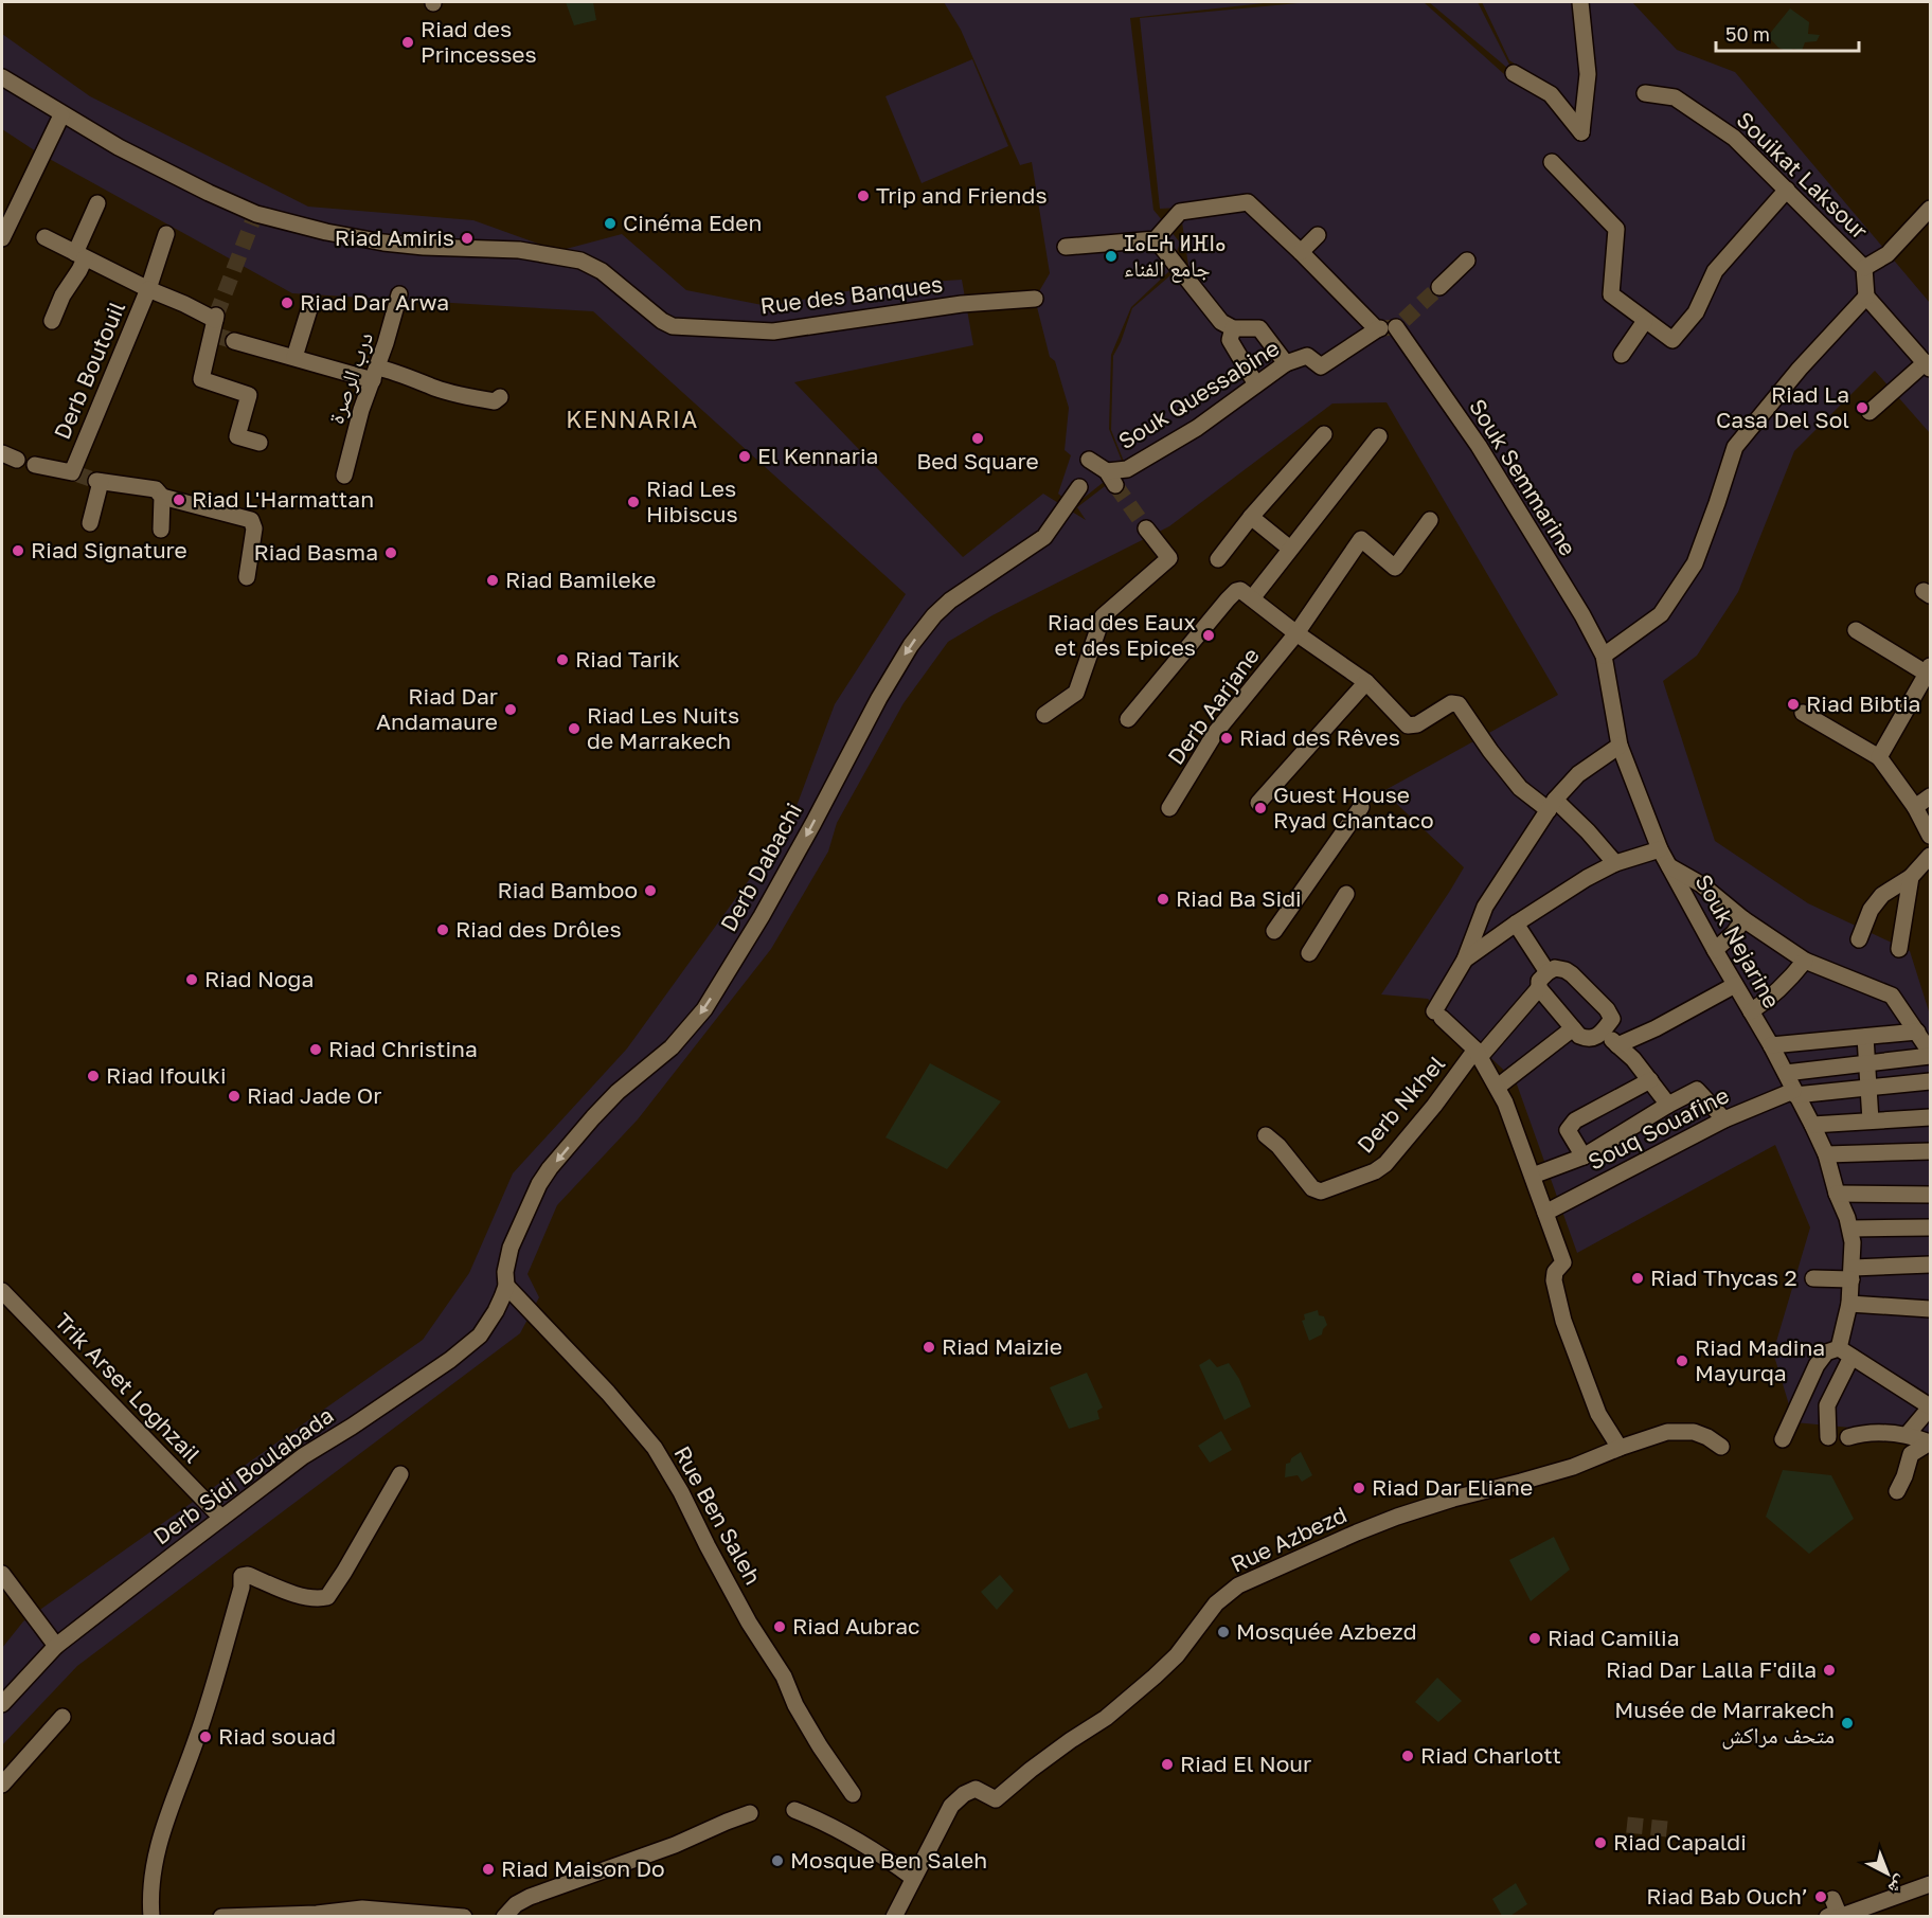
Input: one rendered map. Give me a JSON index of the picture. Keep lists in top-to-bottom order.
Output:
{
  "streets": {
    "street": [
      "Souikat Laksour",
      "Rue des Banques",
      "Derb Boutouil",
      "درب الرصرة",
      "Souk Quessabine",
      "Souk Semmarine",
      "Derb Aarjane",
      "Derb Dabachi",
      "Souk Nejarine",
      "Derb Nkhel",
      "Souq Souafine",
      "Trik Arset Loghzail",
      "Derb Sidi Boulabada",
      "Rue Ben Saleh",
      "Rue Azbezd"
    ]
  },
  "crossings": [
    ["Souk Quessabine", "Souk Semmarine"],
    ["Souk Semmarine", "Souk Nejarine"],
    ["Derb Dabachi", "Derb Sidi Boulabada"],
    ["Derb Dabachi", "Rue Ben Saleh"],
    ["Souk Nejarine", "Souq Souafine"],
    ["Trik Arset Loghzail", "Derb Sidi Boulabada"],
    ["Derb Sidi Boulabada", "Rue Ben Saleh"]
  ],
  "one_way": ["Derb Dabachi"],
  "districts": ["KENNARIA"],
  "places": [
    "Riad des Princesses",
    "Trip and Friends",
    "Cinéma Eden",
    "Riad Amiris",
    "ⵊⴰⵎⵄ ⵍⴼⵏⴰ جامع الفناء",
    "Riad Dar Arwa",
    "Riad La Casa Del Sol",
    "Bed Square",
    "El Kennaria",
    "Riad L'Harmattan",
    "Riad Les Hibiscus",
    "Riad Signature",
    "Riad Basma",
    "Riad Bamileke",
    "Riad des Eaux et des Epices",
    "Riad Tarik",
    "Riad Bibtia",
    "Riad Dar Andamaure",
    "Riad Les Nuits de Marrakech",
    "Riad des Rêves",
    "Guest House Ryad Chantaco",
    "Riad Bamboo",
    "Riad Ba Sidi",
    "Riad des Drôles",
    "Riad Noga",
    "Riad Christina",
    "Riad Ifoulki",
    "Riad Jade Or",
    "Riad Thycas 2",
    "Riad Maizie",
    "Riad Madina Mayurqa",
    "Riad Dar Eliane",
    "Riad Aubrac",
    "Mosquée Azbezd",
    "Riad Camilia",
    "Riad Dar Lalla F'dila",
    "Musée de Marrakech متحف مراكش",
    "Riad souad",
    "Riad Charlott",
    "Riad El Nour",
    "Riad Capaldi",
    "Mosque Ben Saleh",
    "Riad Maison Do",
    "Riad Bab Ouch’"
  ],
  "scale_bar": "50 m",
  "north": "bottom right"
}
